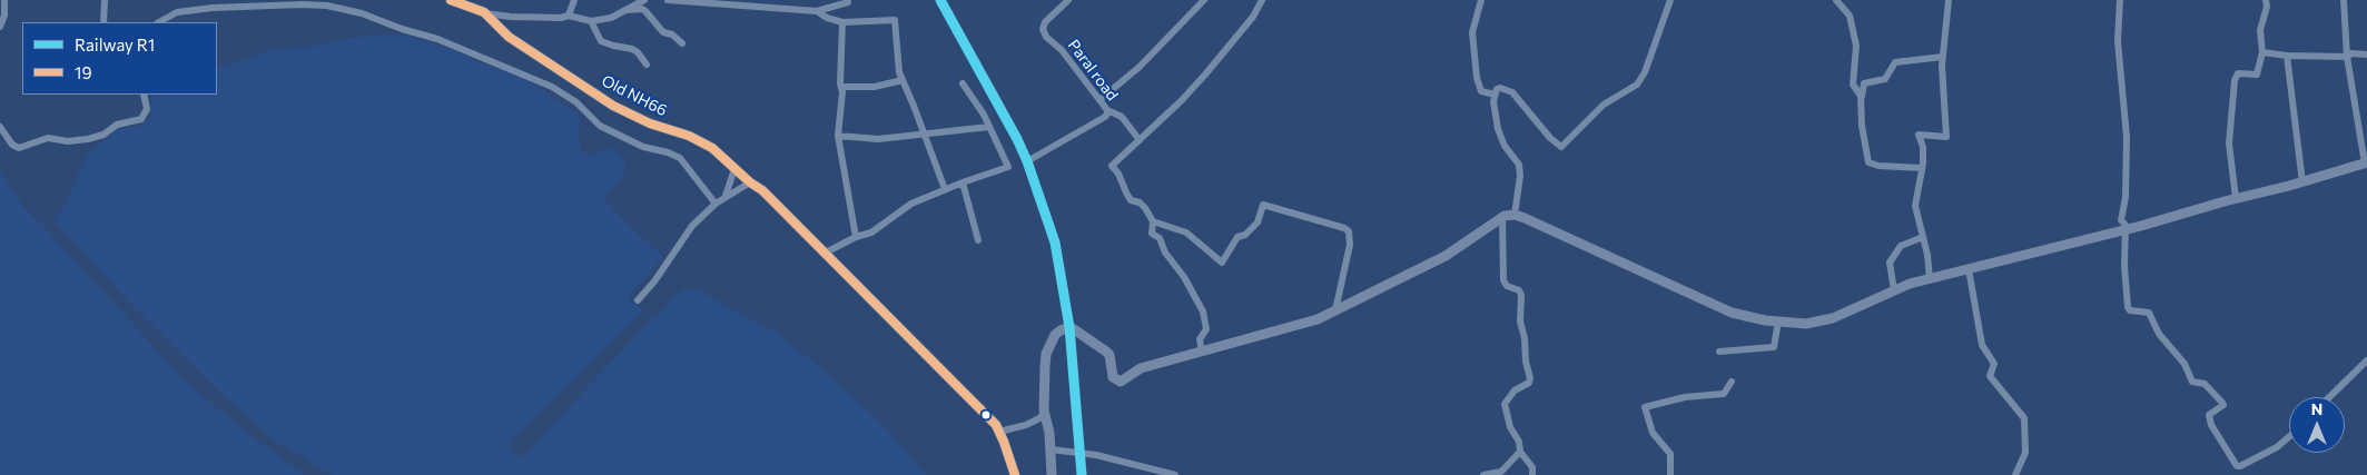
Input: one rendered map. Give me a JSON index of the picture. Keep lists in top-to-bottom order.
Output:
{
  "streets": {
    "main road": ["Old NH66"],
    "street": ["Paral road"]
  },
  "lines": ["rail line R1", "transit line 19"],
  "legend": ["Railway R1", "19"],
  "north": "top"
}
